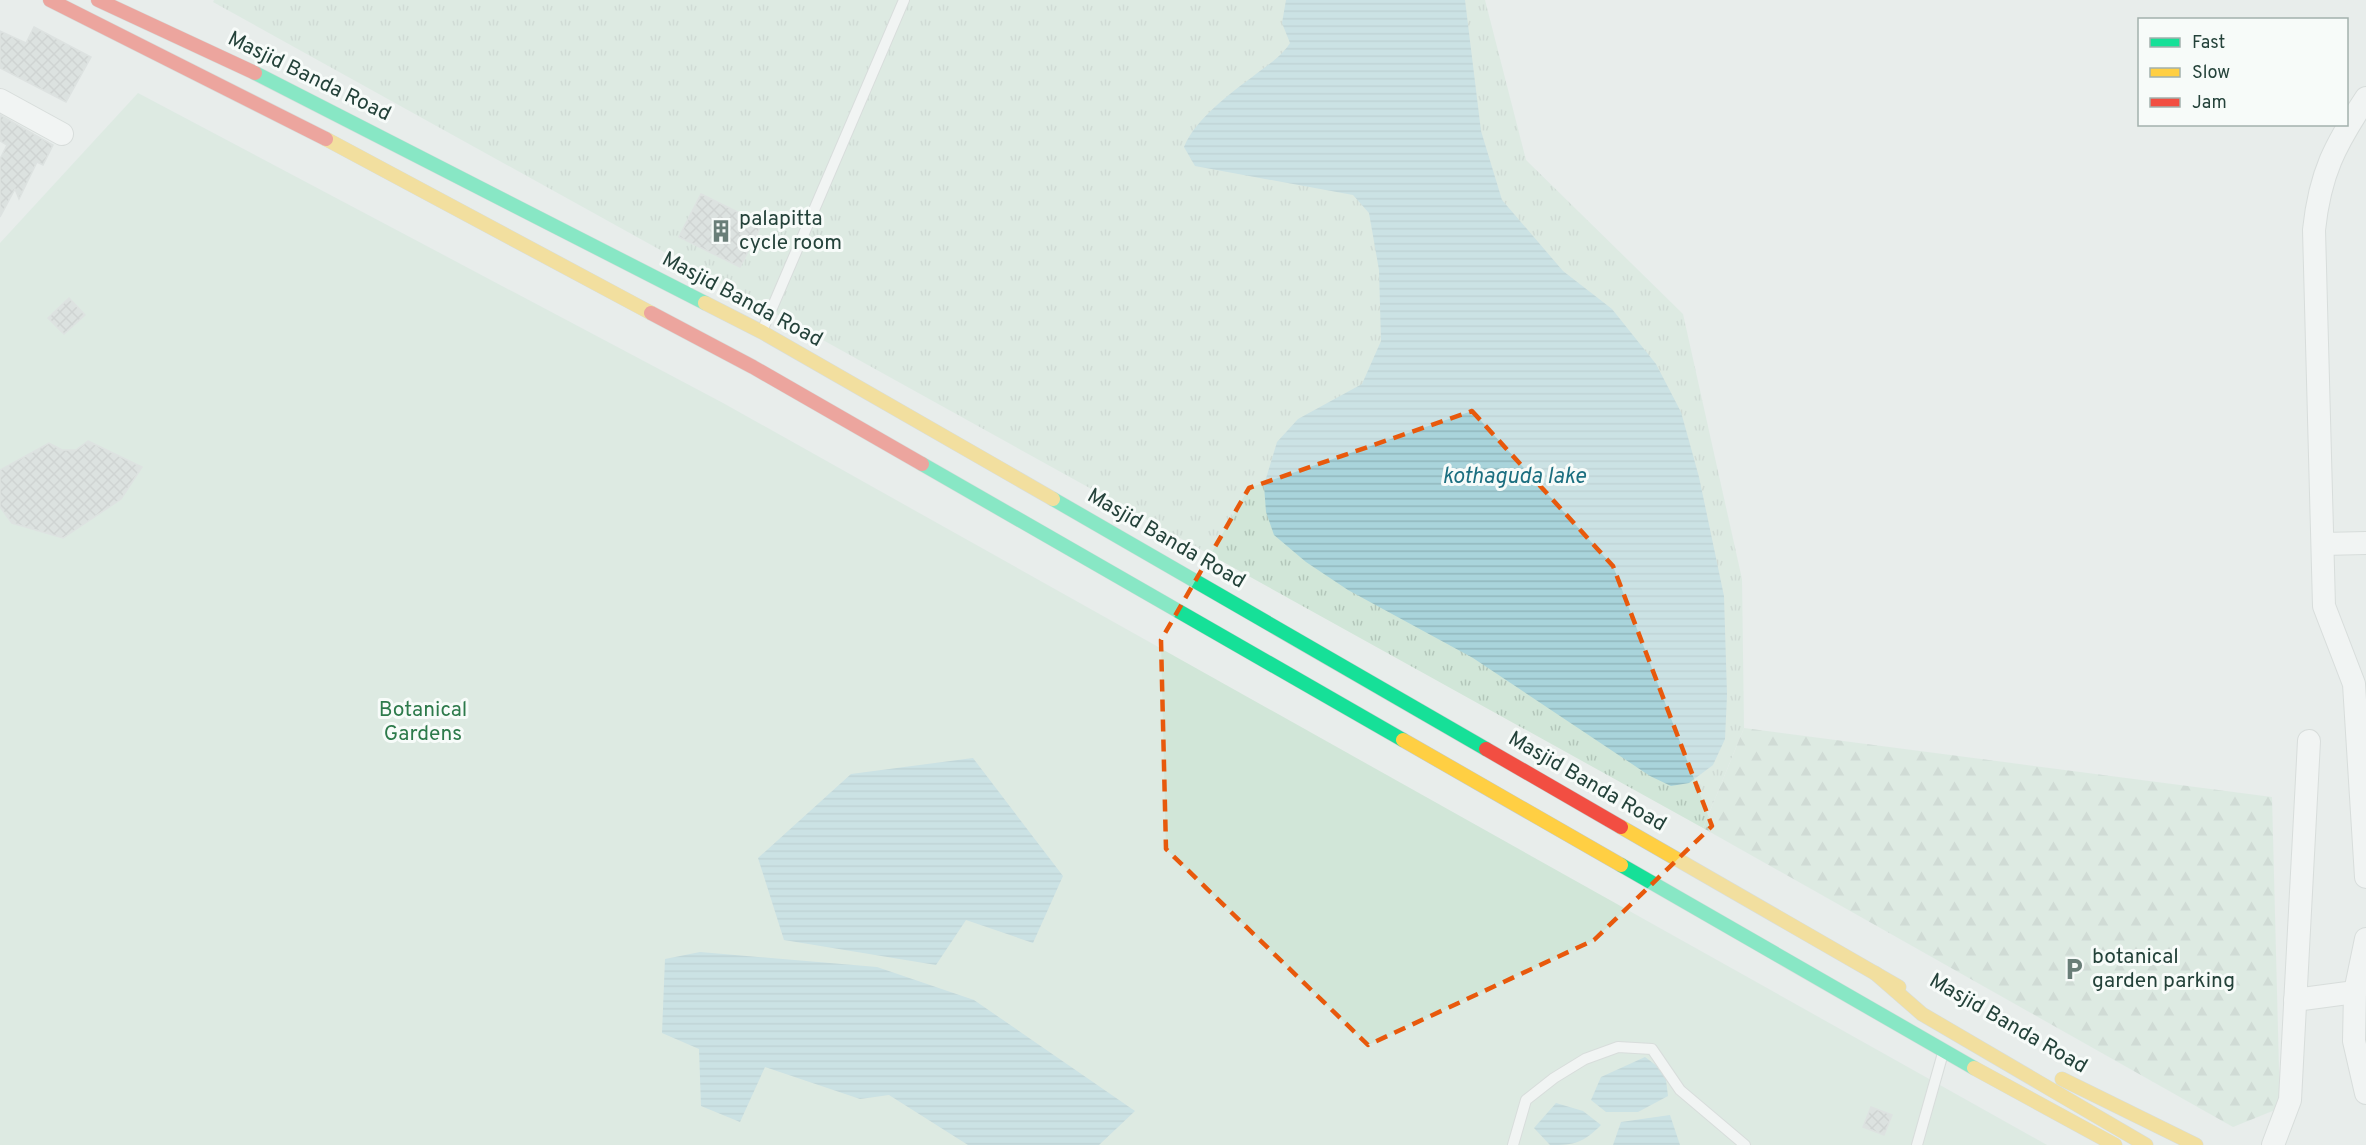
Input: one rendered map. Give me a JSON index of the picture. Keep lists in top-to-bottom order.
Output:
{
  "streets": {
    "main road": ["Masjid Banda Road"]
  },
  "water": ["kothaguda lake"],
  "parks": ["Botanical Gardens"],
  "places": {
    "building": ["palapitta cycle room"],
    "parking": ["botanical garden parking"]
  },
  "legend": ["Fast", "Slow", "Jam"]
}
